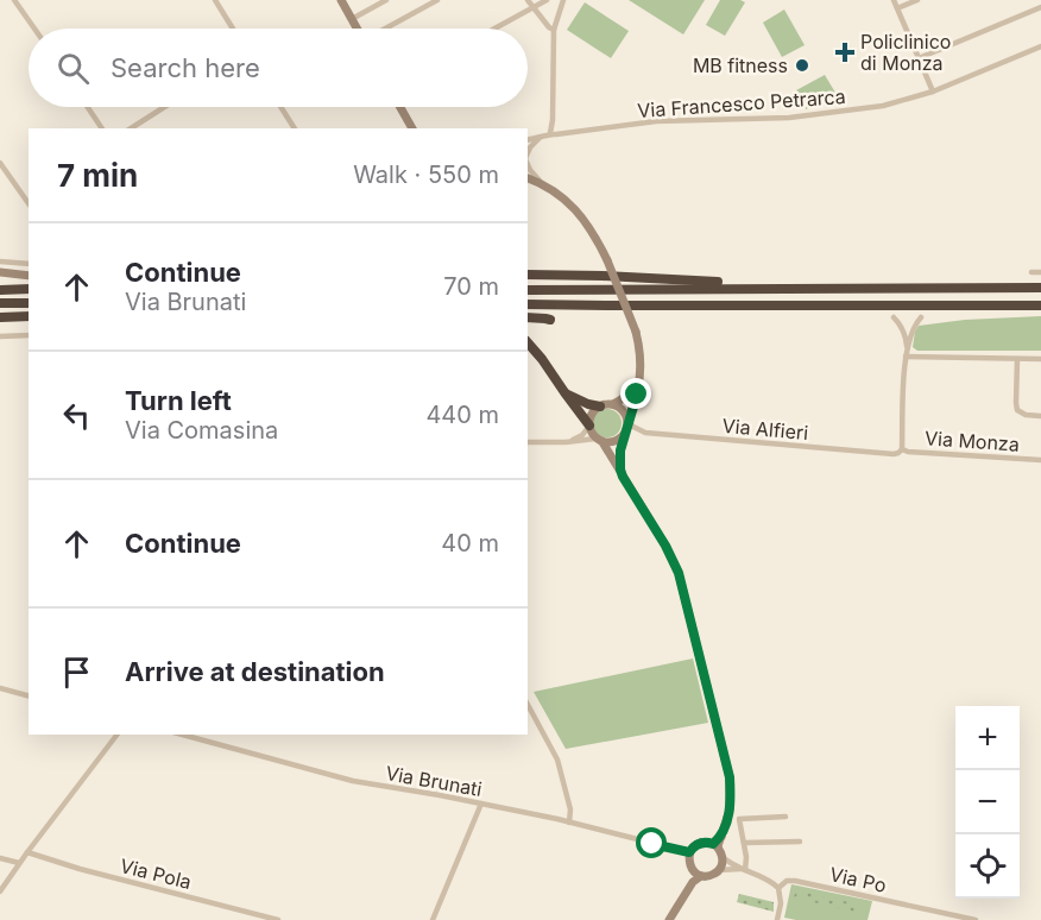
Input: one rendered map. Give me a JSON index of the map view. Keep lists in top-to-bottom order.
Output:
{
  "streets": {
    "street": [
      "Via Francesco Petrarca",
      "Via Alfieri",
      "Via Monza",
      "Via Brunati",
      "Via Pola",
      "Via Po"
    ]
  },
  "crossings": [
    ["Via Alfieri", "Via Monza"]
  ],
  "places": {
    "health": ["Policlinico di Monza"],
    "other": ["MB fitness"]
  },
  "page": {
    "search": "Search here",
    "heading": ["7 min", "Walk · 550 m"],
    "list": [
      ["Continue", "Via Brunati", "70 m"],
      ["Turn left", "Via Comasina", "440 m"],
      ["Continue", "40 m"],
      "Arrive at destination"
    ],
    "map_buttons": ["+", "−"]
  }
}
